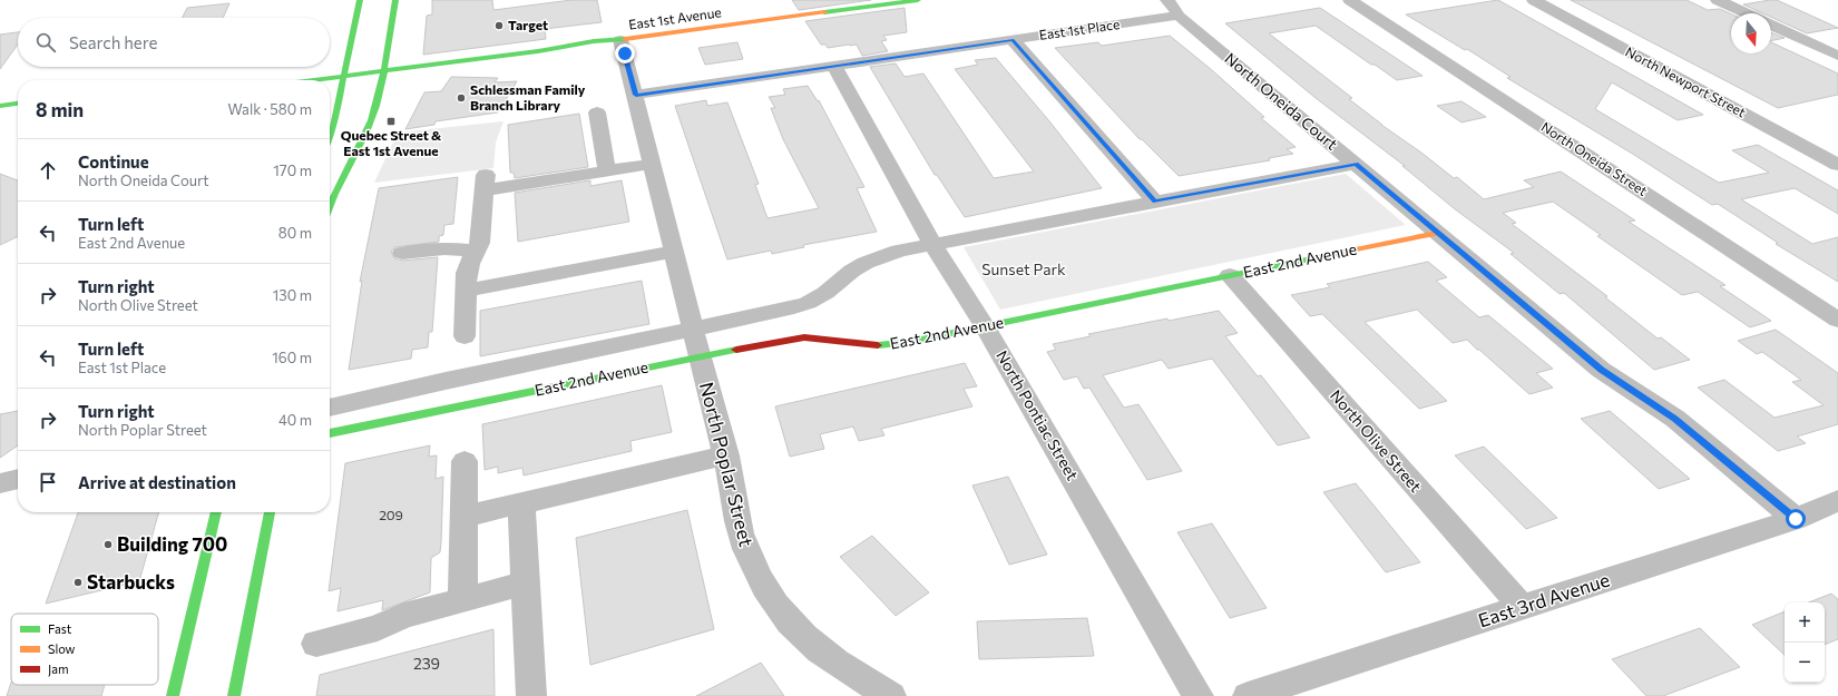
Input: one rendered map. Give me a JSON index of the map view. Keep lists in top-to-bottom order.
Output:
{
  "streets": {
    "street": [
      "East 1st Avenue",
      "East 1st Place",
      "North Newport Street",
      "North Oneida Court",
      "North Oneida Street",
      "East 2nd Avenue",
      "North Pontiac Street",
      "North Olive Street",
      "North Poplar Street",
      "East 3rd Avenue"
    ]
  },
  "crossings": [
    ["East 1st Place", "North Oneida Court"],
    ["East 1st Place", "North Pontiac Street"],
    ["North Oneida Court", "East 2nd Avenue"],
    ["North Oneida Court", "East 3rd Avenue"],
    ["East 2nd Avenue", "North Pontiac Street"],
    ["East 2nd Avenue", "North Olive Street"],
    ["East 2nd Avenue", "North Poplar Street"],
    ["North Olive Street", "East 3rd Avenue"]
  ],
  "parks": ["Sunset Park"],
  "places": {
    "other": [
      "Target",
      "Schlessman Family Branch Library",
      "Building 700",
      "Starbucks"
    ],
    "transit": ["Quebec Street & East 1st Avenue"]
  },
  "house_numbers": ["209", "239"],
  "legend": ["Fast", "Slow", "Jam"],
  "north": "bottom",
  "page": {
    "search": "Search here",
    "heading": ["8 min", "Walk · 580 m"],
    "list": [
      ["Continue", "North Oneida Court", "170 m"],
      ["Turn left", "East 2nd Avenue", "80 m"],
      ["Turn right", "North Olive Street", "130 m"],
      ["Turn left", "East 1st Place", "160 m"],
      ["Turn right", "North Poplar Street", "40 m"],
      "Arrive at destination"
    ],
    "map_buttons": ["+", "−"]
  }
}
